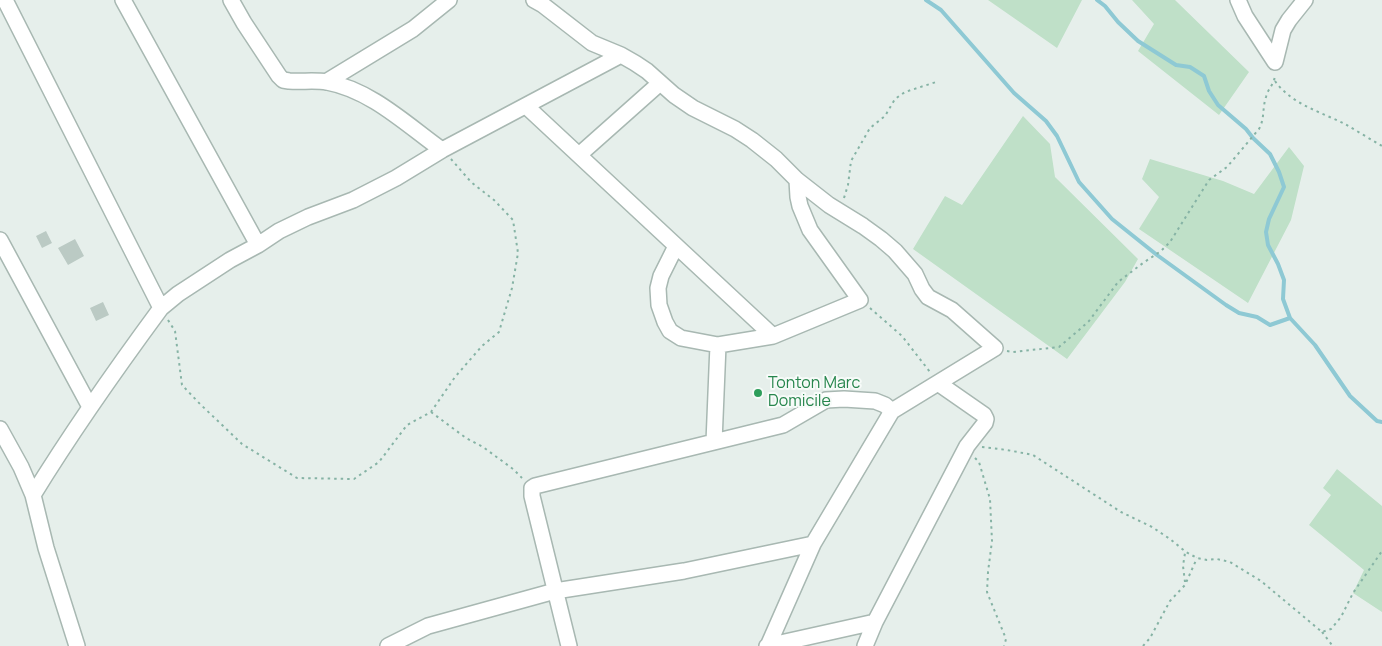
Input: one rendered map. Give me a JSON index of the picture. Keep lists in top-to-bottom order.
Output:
{
  "places": ["Tonton Marc Domicile"]
}
